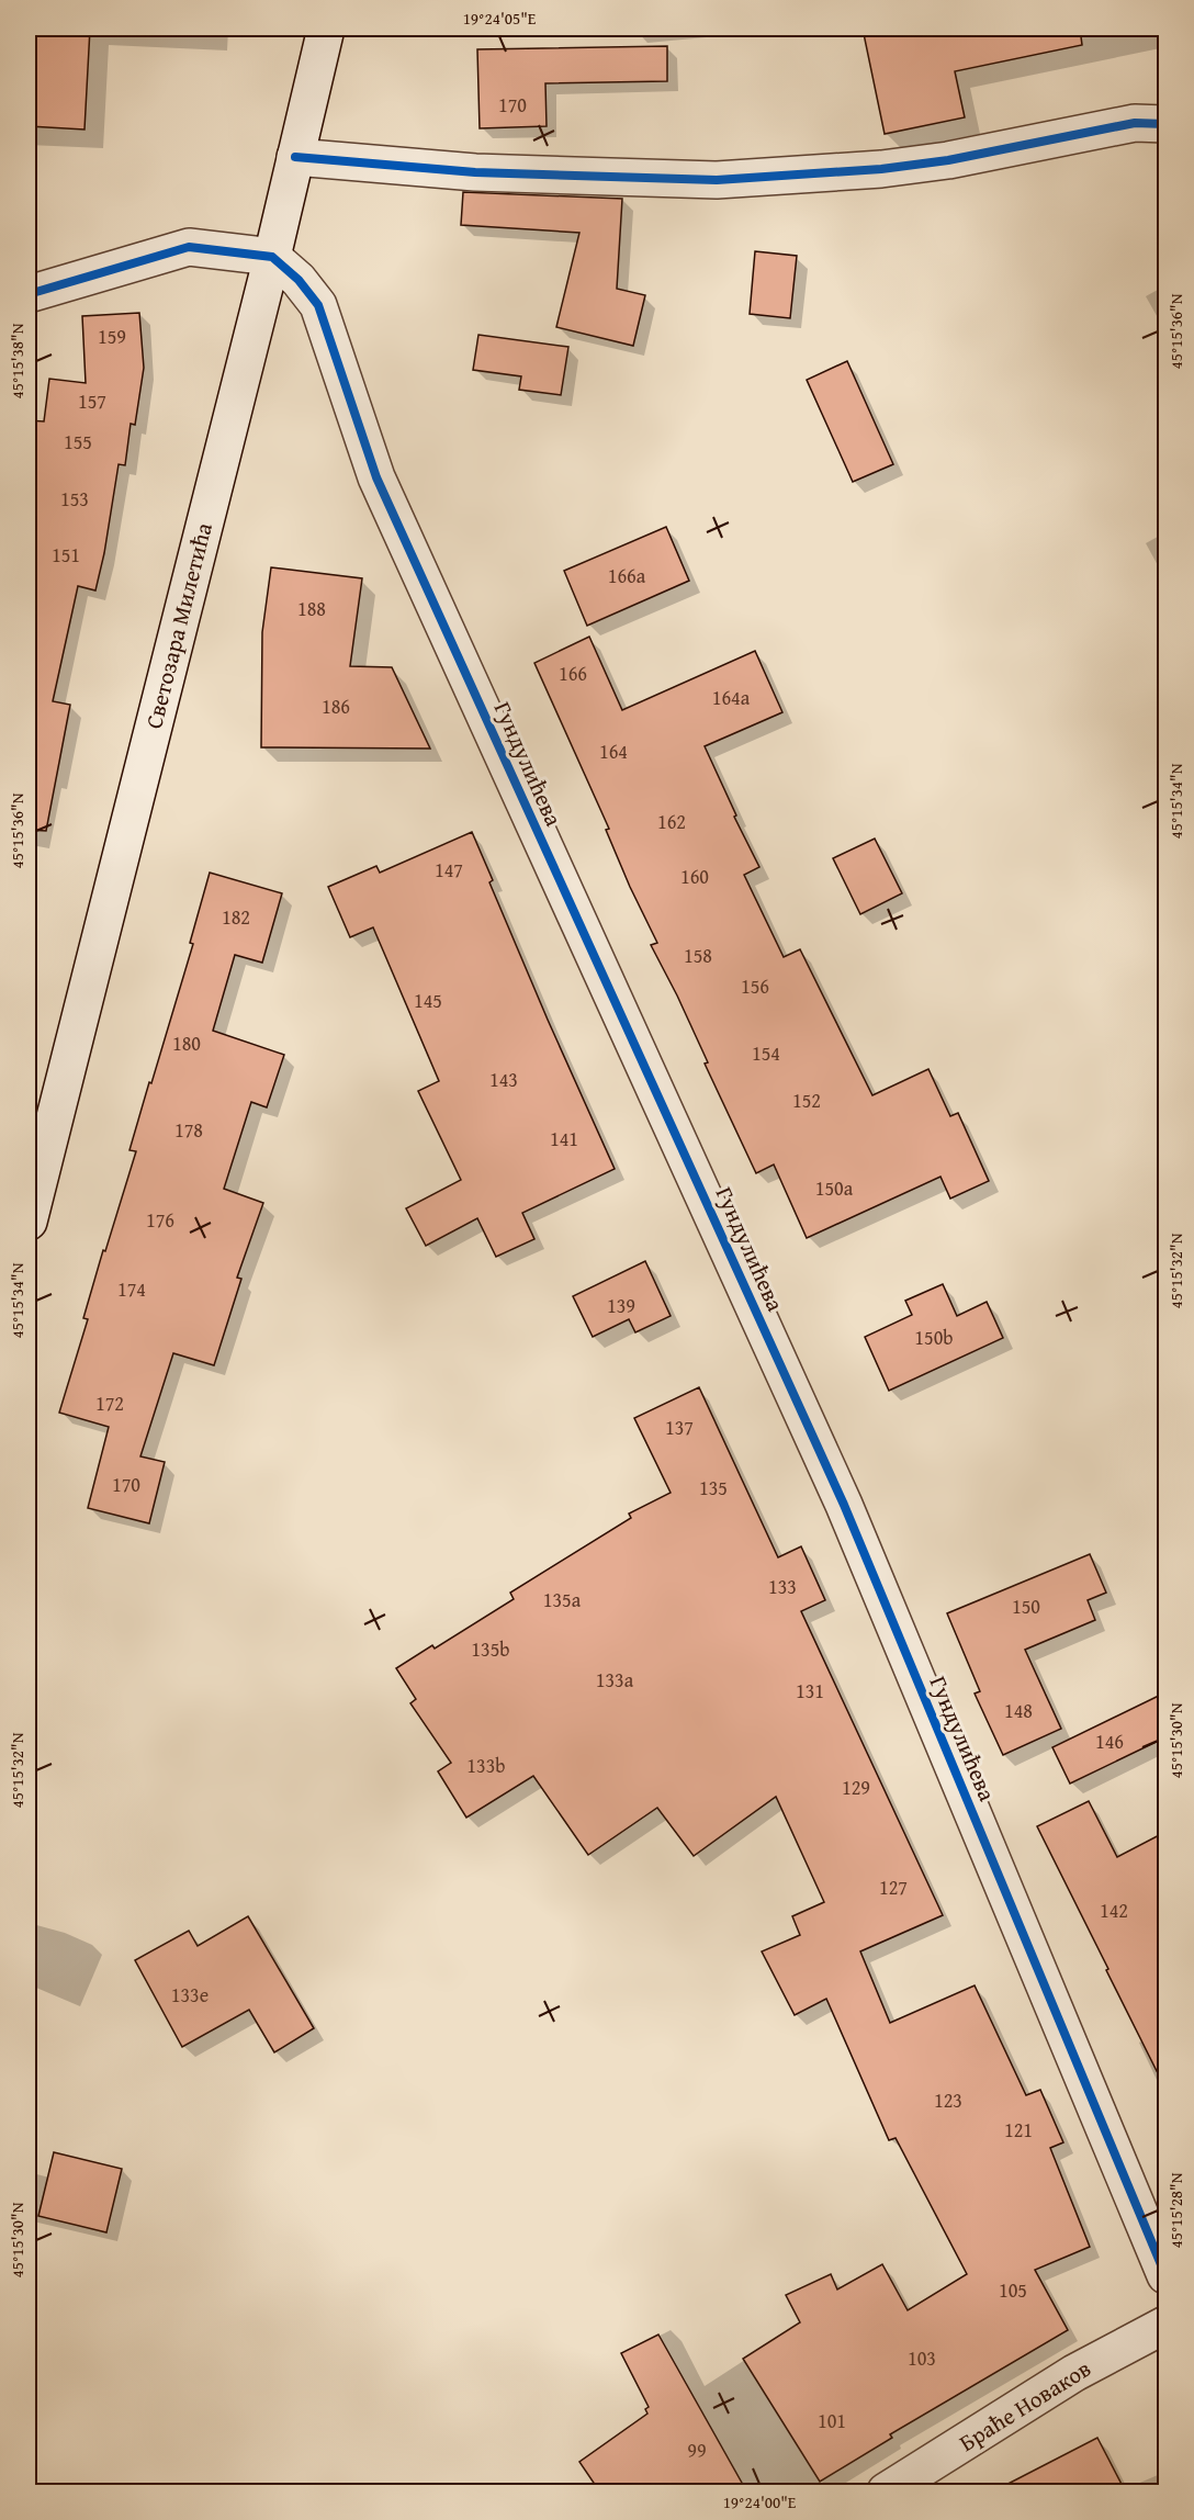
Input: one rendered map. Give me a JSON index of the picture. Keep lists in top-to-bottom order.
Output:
{
  "streets": {
    "street": ["Светозара Милетића", "Гундулићева", "Браће Новаков"]
  },
  "crossings": [
    ["Светозара Милетића", "Гундулићева"]
  ],
  "house_numbers": [
    "170",
    "159",
    "157",
    "155",
    "153",
    "151",
    "166a",
    "188",
    "166",
    "164a",
    "186",
    "164",
    "162",
    "147",
    "160",
    "182",
    "158",
    "156",
    "145",
    "180",
    "154",
    "143",
    "152",
    "178",
    "141",
    "150a",
    "176",
    "174",
    "139",
    "150b",
    "172",
    "137",
    "170",
    "135",
    "133",
    "135a",
    "150",
    "135b",
    "133a",
    "131",
    "148",
    "146",
    "133b",
    "129",
    "127",
    "142",
    "133e",
    "123",
    "121",
    "105",
    "103",
    "101",
    "99"
  ],
  "coordinates": [
    "19°24'05\"E",
    "45°15'36\"N",
    "45°15'38\"N",
    "45°15'34\"N",
    "45°15'32\"N",
    "45°15'30\"N",
    "45°15'28\"N",
    "19°24'00\"E"
  ]
}
